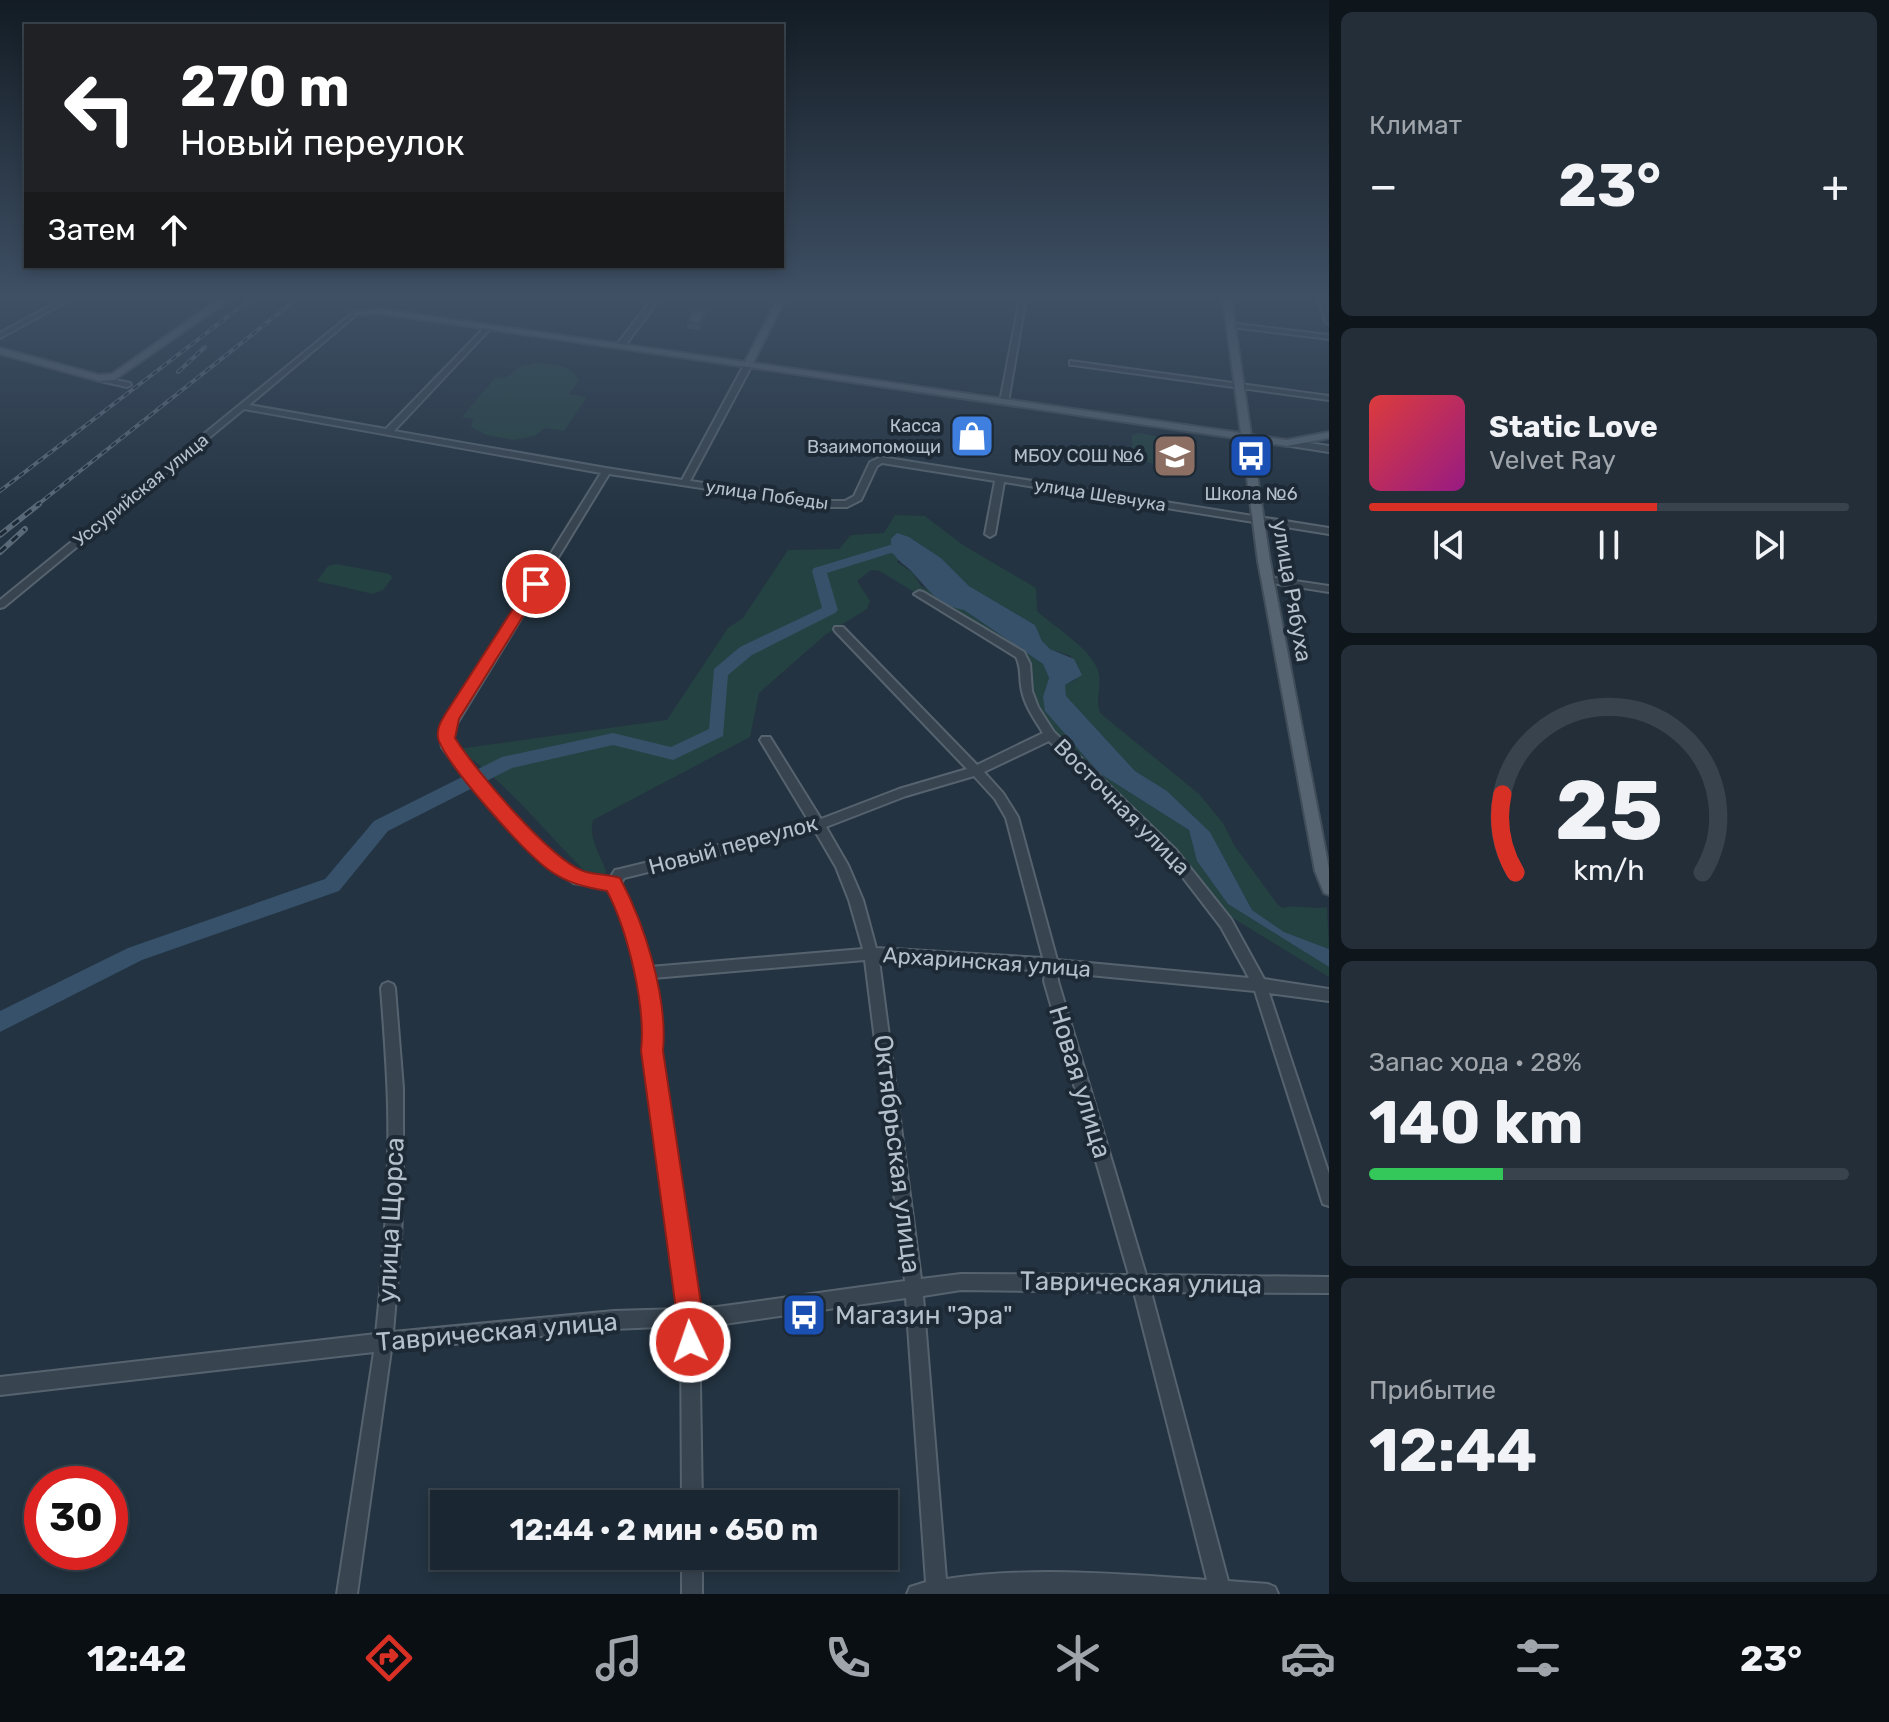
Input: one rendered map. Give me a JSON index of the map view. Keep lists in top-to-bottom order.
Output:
{
  "streets": {
    "main road": ["улица Рябуха"],
    "street": [
      "Уссурийская улица",
      "улица Победы",
      "улица Шевчука",
      "Восточная улица",
      "Новый переулок",
      "Архаринская улица",
      "Новая улица",
      "Октябрьская улица",
      "улица Щорса",
      "Таврическая улица"
    ]
  },
  "crossings": [
    ["Уссурийская улица", "улица Победы"],
    ["улица Победы", "улица Шевчука"],
    ["улица Шевчука", "улица Рябуха"],
    ["Восточная улица", "Новый переулок"],
    ["Восточная улица", "Архаринская улица"],
    ["Новый переулок", "Новая улица"],
    ["Новый переулок", "Октябрьская улица"],
    ["Архаринская улица", "Новая улица"],
    ["Архаринская улица", "Октябрьская улица"],
    ["Новая улица", "Таврическая улица"],
    ["Октябрьская улица", "Таврическая улица"],
    ["улица Щорса", "Таврическая улица"]
  ],
  "places": {
    "shop": ["Касса Взаимопомощи"],
    "school or university": ["МБОУ СОШ №6"],
    "bus stop": ["Школа №6", "Магазин \"Эра\""]
  },
  "page": {
    "tile": [
      "Климат",
      ["Запас хода · 28%", "140 km"],
      ["Прибытие", "12:44"]
    ],
    "turn": ["270 m", "Новый переулок"],
    "heat": ["−", "23°", "+"],
    "then": "Затем",
    "song": ["Static Love", "Velvet Ray"],
    "limit": "30",
    "trip": "12:44 · 2 мин · 650 m",
    "tabs": ["12:42", "23°"],
    "gauge": ["25", "km/h"]
  }
}
